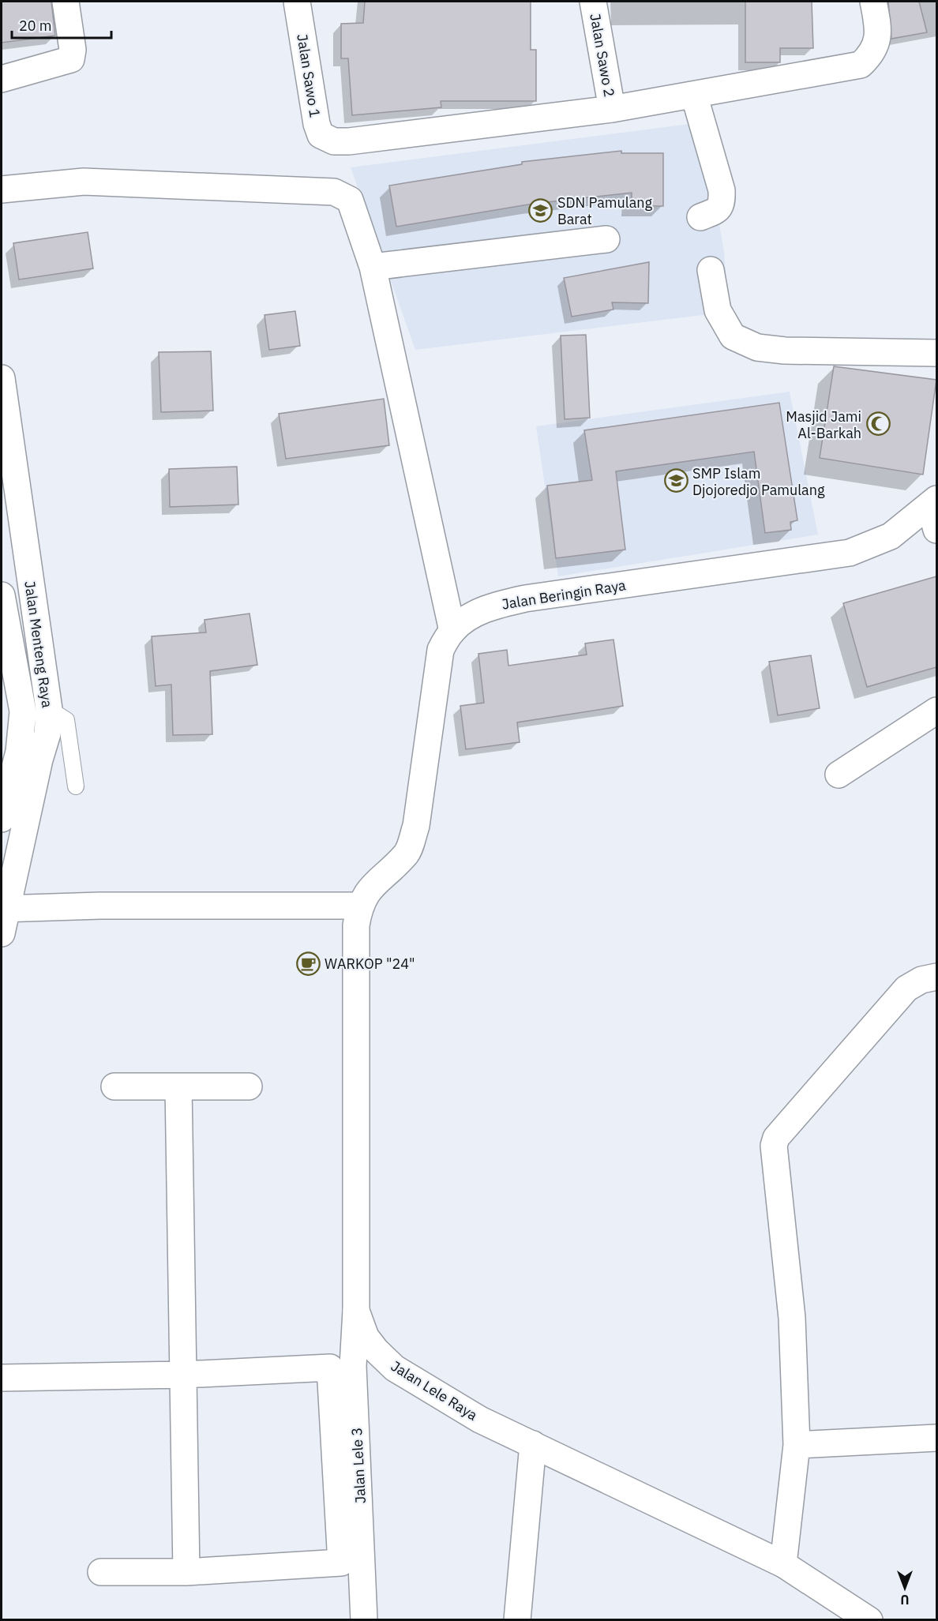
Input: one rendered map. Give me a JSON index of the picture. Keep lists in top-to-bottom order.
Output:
{
  "streets": {
    "street": [
      "Jalan Sawo 2",
      "Jalan Sawo 1",
      "Jalan Beringin Raya",
      "Jalan Menteng Raya",
      "Jalan Lele Raya",
      "Jalan Lele 3"
    ]
  },
  "crossings": [
    ["Jalan Sawo 2", "Jalan Sawo 1"],
    ["Jalan Beringin Raya", "Jalan Lele Raya"],
    ["Jalan Lele Raya", "Jalan Lele 3"]
  ],
  "places": {
    "school or university": ["SDN Pamulang Barat", "SMP Islam Djojoredjo Pamulang"],
    "mosque": ["Masjid Jami Al-Barkah"],
    "cafe": ["WARKOP \"24\""]
  },
  "scale_bar": "20 m",
  "north": "bottom"
}
